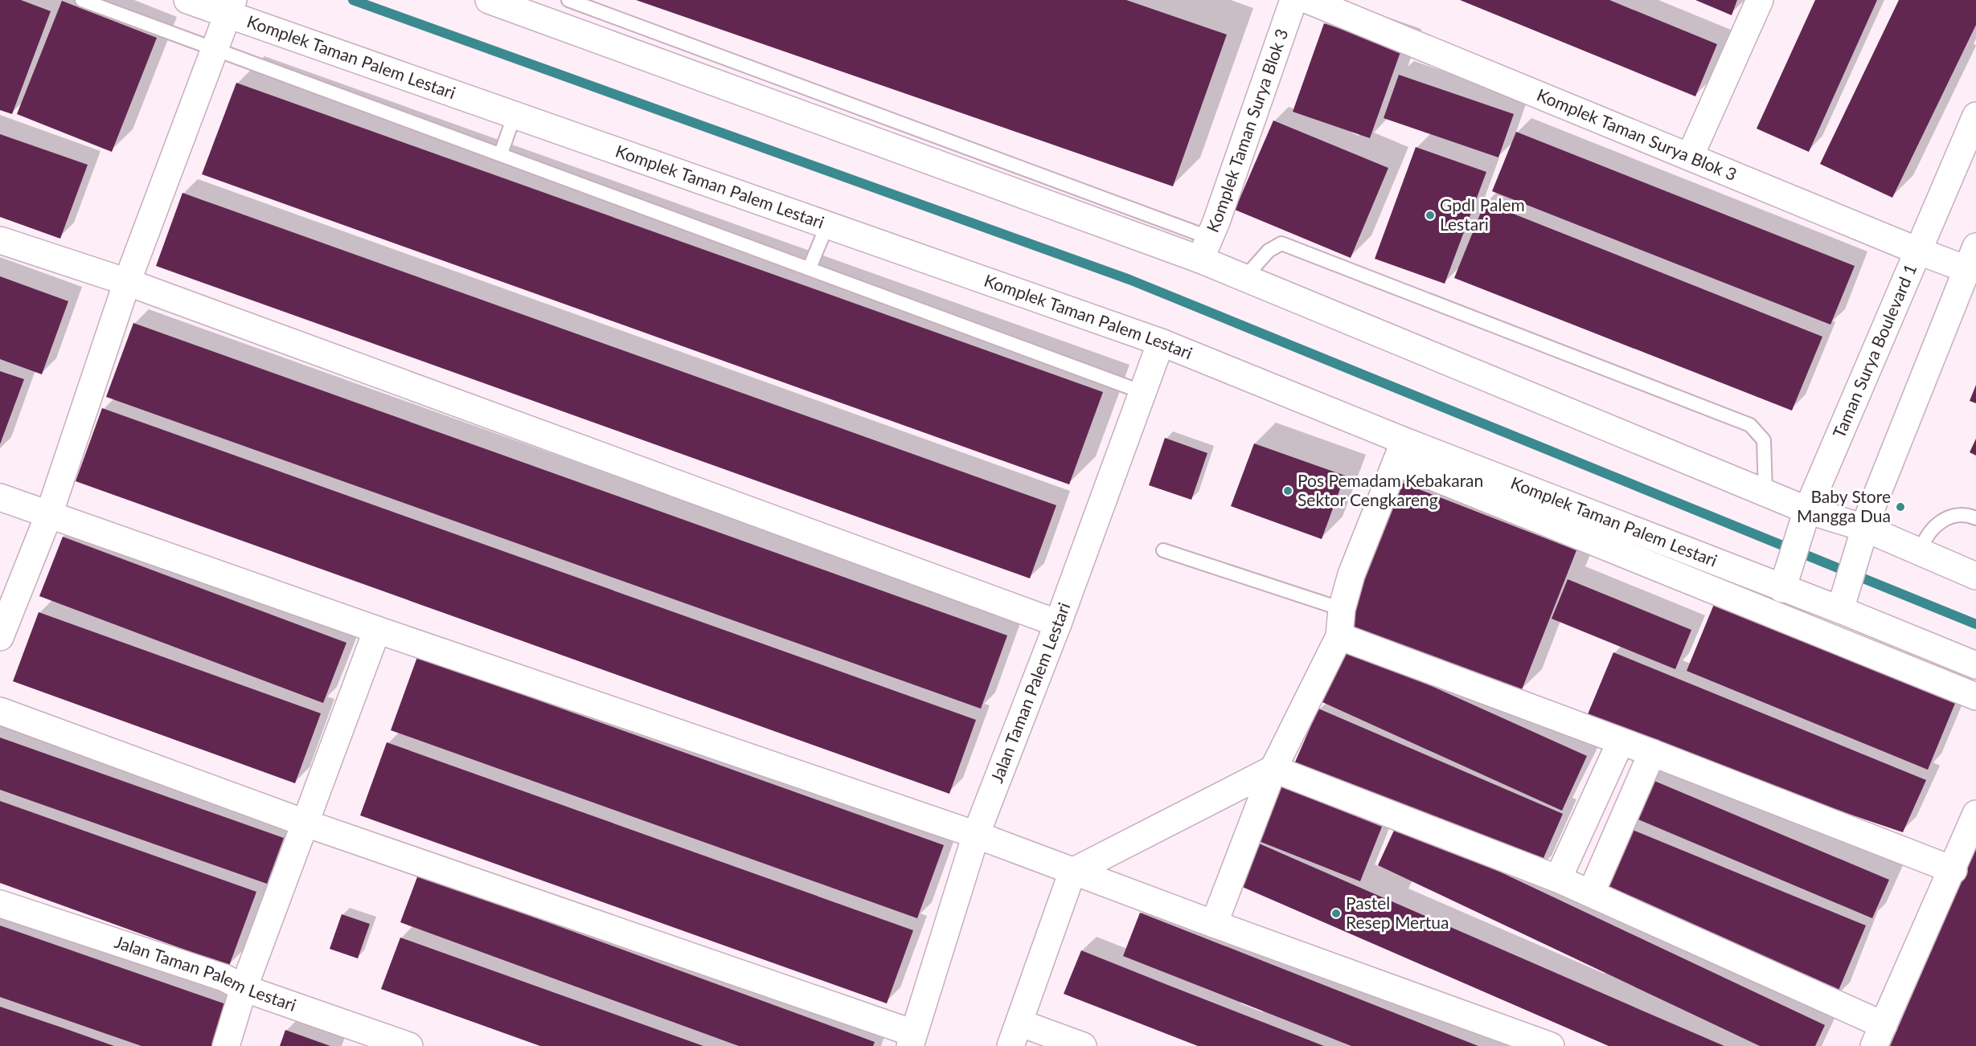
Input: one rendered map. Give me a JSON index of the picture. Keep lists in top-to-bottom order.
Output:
{
  "streets": {
    "street": [
      "Komplek Taman Palem Lestari",
      "Komplek Taman Surya Blok 3",
      "Taman Surya Boulevard 1",
      "Jalan Taman Palem Lestari"
    ]
  },
  "crossings": [
    ["Komplek Taman Palem Lestari", "Taman Surya Boulevard 1"],
    ["Komplek Taman Palem Lestari", "Jalan Taman Palem Lestari"],
    ["Komplek Taman Surya Blok 3", "Taman Surya Boulevard 1"]
  ],
  "places": [
    "GpdI Palem Lestari",
    "Pos Pemadam Kebakaran Sektor Cengkareng",
    "Baby Store Mangga Dua",
    "Pastel Resep Mertua"
  ]
}
